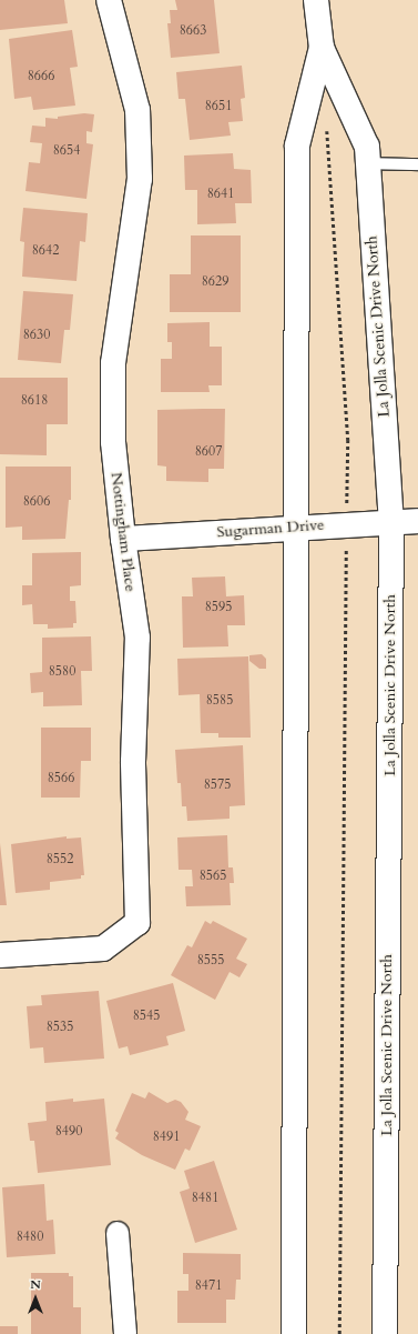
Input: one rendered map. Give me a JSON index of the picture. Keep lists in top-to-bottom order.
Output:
{
  "streets": {
    "main road": ["La Jolla Scenic Drive North", "Sugarman Drive", "Nottingham Place"]
  },
  "crossings": [
    ["La Jolla Scenic Drive North", "Sugarman Drive"],
    ["Sugarman Drive", "Nottingham Place"]
  ],
  "house_numbers": [
    "8663",
    "8666",
    "8651",
    "8654",
    "8641",
    "8642",
    "8629",
    "8630",
    "8618",
    "8607",
    "8606",
    "8595",
    "8580",
    "8585",
    "8566",
    "8575",
    "8552",
    "8565",
    "8555",
    "8545",
    "8535",
    "8490",
    "8491",
    "8481",
    "8480",
    "8471"
  ],
  "north": "top"
}
